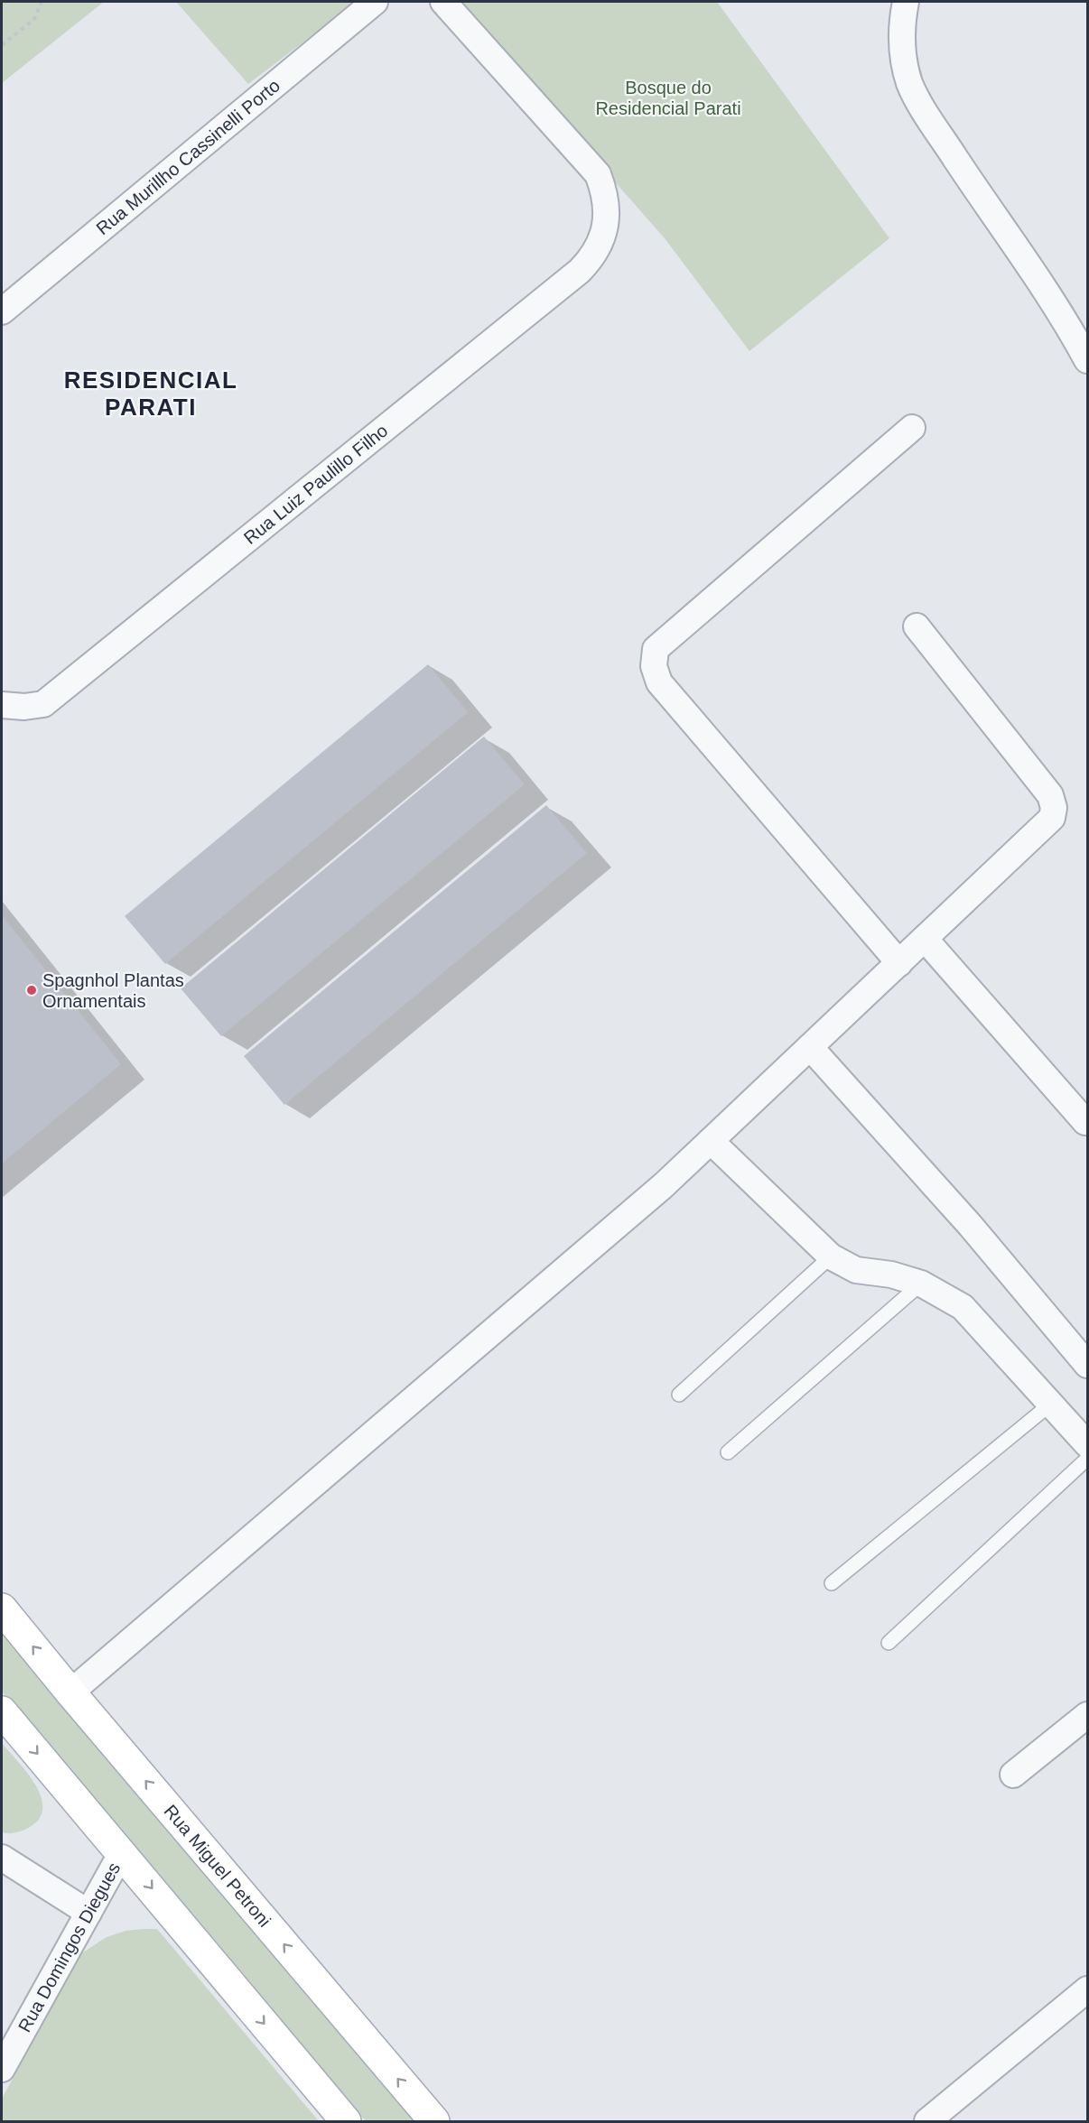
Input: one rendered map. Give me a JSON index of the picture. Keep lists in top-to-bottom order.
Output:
{
  "streets": {
    "main road": ["Rua Miguel Petroni"],
    "street": ["Rua Murillho Cassinelli Porto", "Rua Luiz Paulillo Filho", "Rua Domingos Diegues"]
  },
  "districts": ["RESIDENCIAL PARATI"],
  "parks": ["Bosque do Residencial Parati"],
  "places": ["Spagnhol Plantas Ornamentais"]
}
